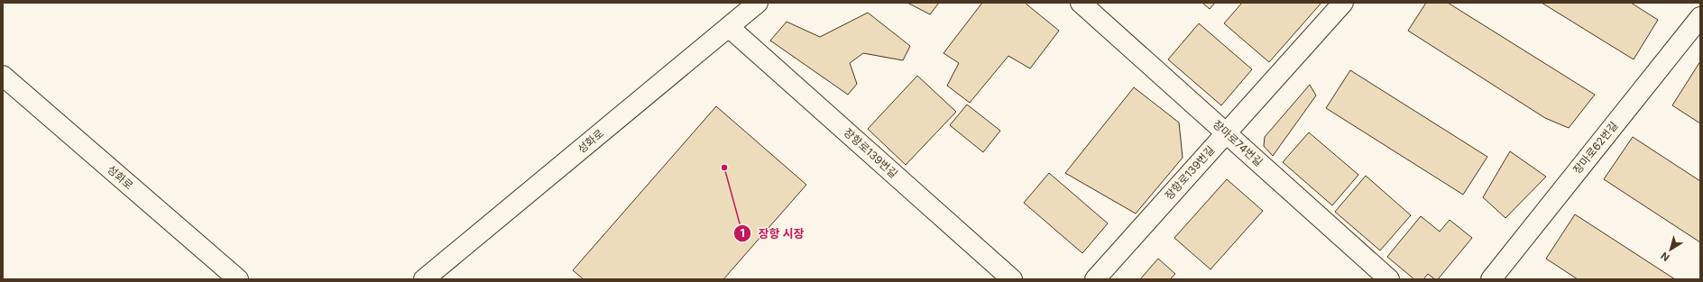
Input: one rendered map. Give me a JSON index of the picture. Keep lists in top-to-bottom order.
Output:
{
  "streets": {
    "street": [
      "성화로",
      "장마로74번길",
      "장마로62번길",
      "장항로139번길"
    ]
  },
  "crossings": [
    ["성화로", "장항로139번길"],
    ["장마로74번길", "장항로139번길"]
  ],
  "places": ["장항 시장"],
  "north": "bottom left"
}
